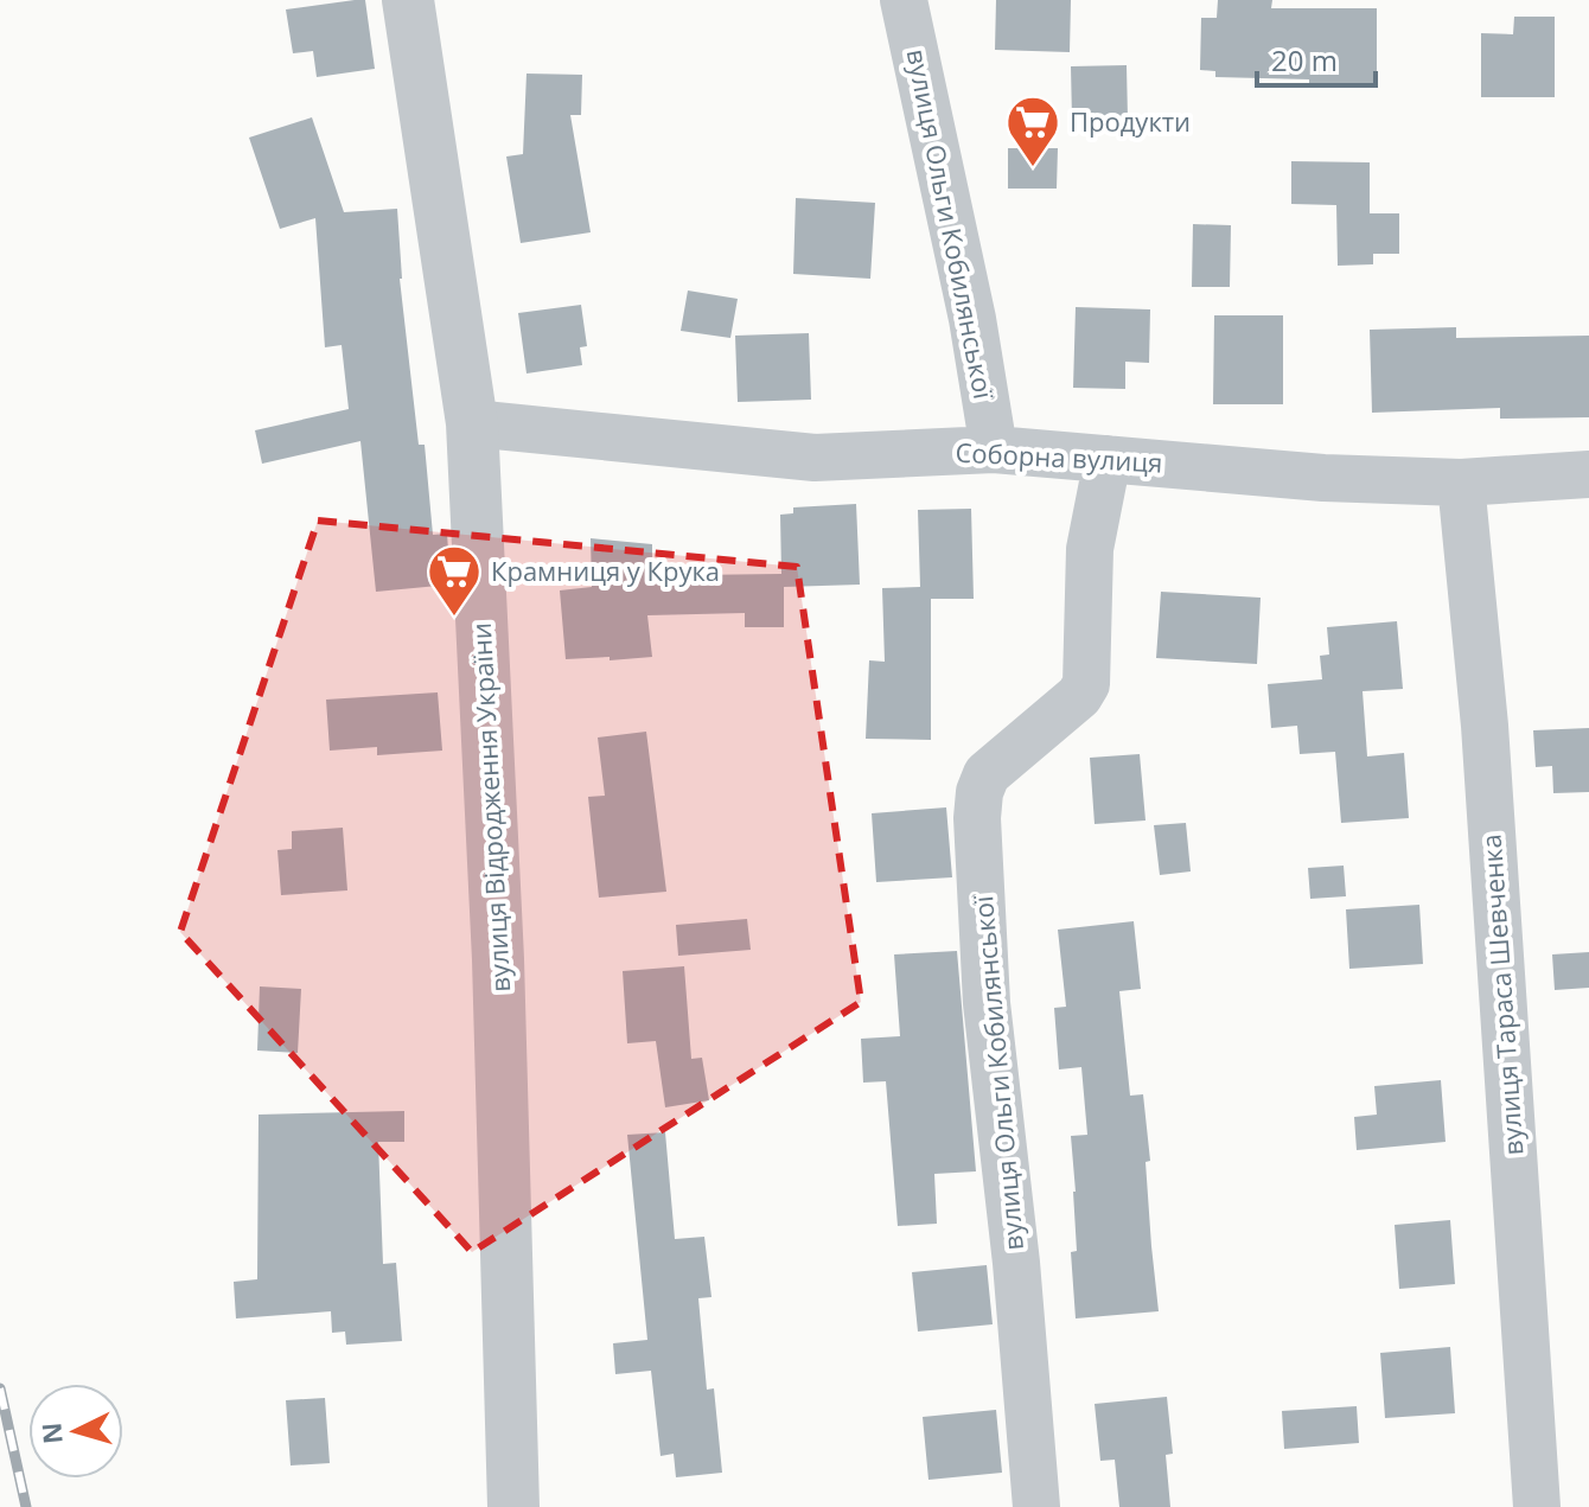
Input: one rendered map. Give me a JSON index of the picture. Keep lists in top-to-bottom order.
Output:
{
  "streets": {
    "street": [
      "вулиця Ольги Кобилянської",
      "Соборна вулиця",
      "вулиця Відродження України",
      "вулиця Тараса Шевченка"
    ]
  },
  "crossings": [
    ["вулиця Ольги Кобилянської", "Соборна вулиця"],
    ["Соборна вулиця", "вулиця Відродження України"],
    ["Соборна вулиця", "вулиця Тараса Шевченка"]
  ],
  "places": {
    "supermarket": ["Продукти", "Крамниця у Крука"]
  },
  "scale_bar": "20 m",
  "north": "left"
}
